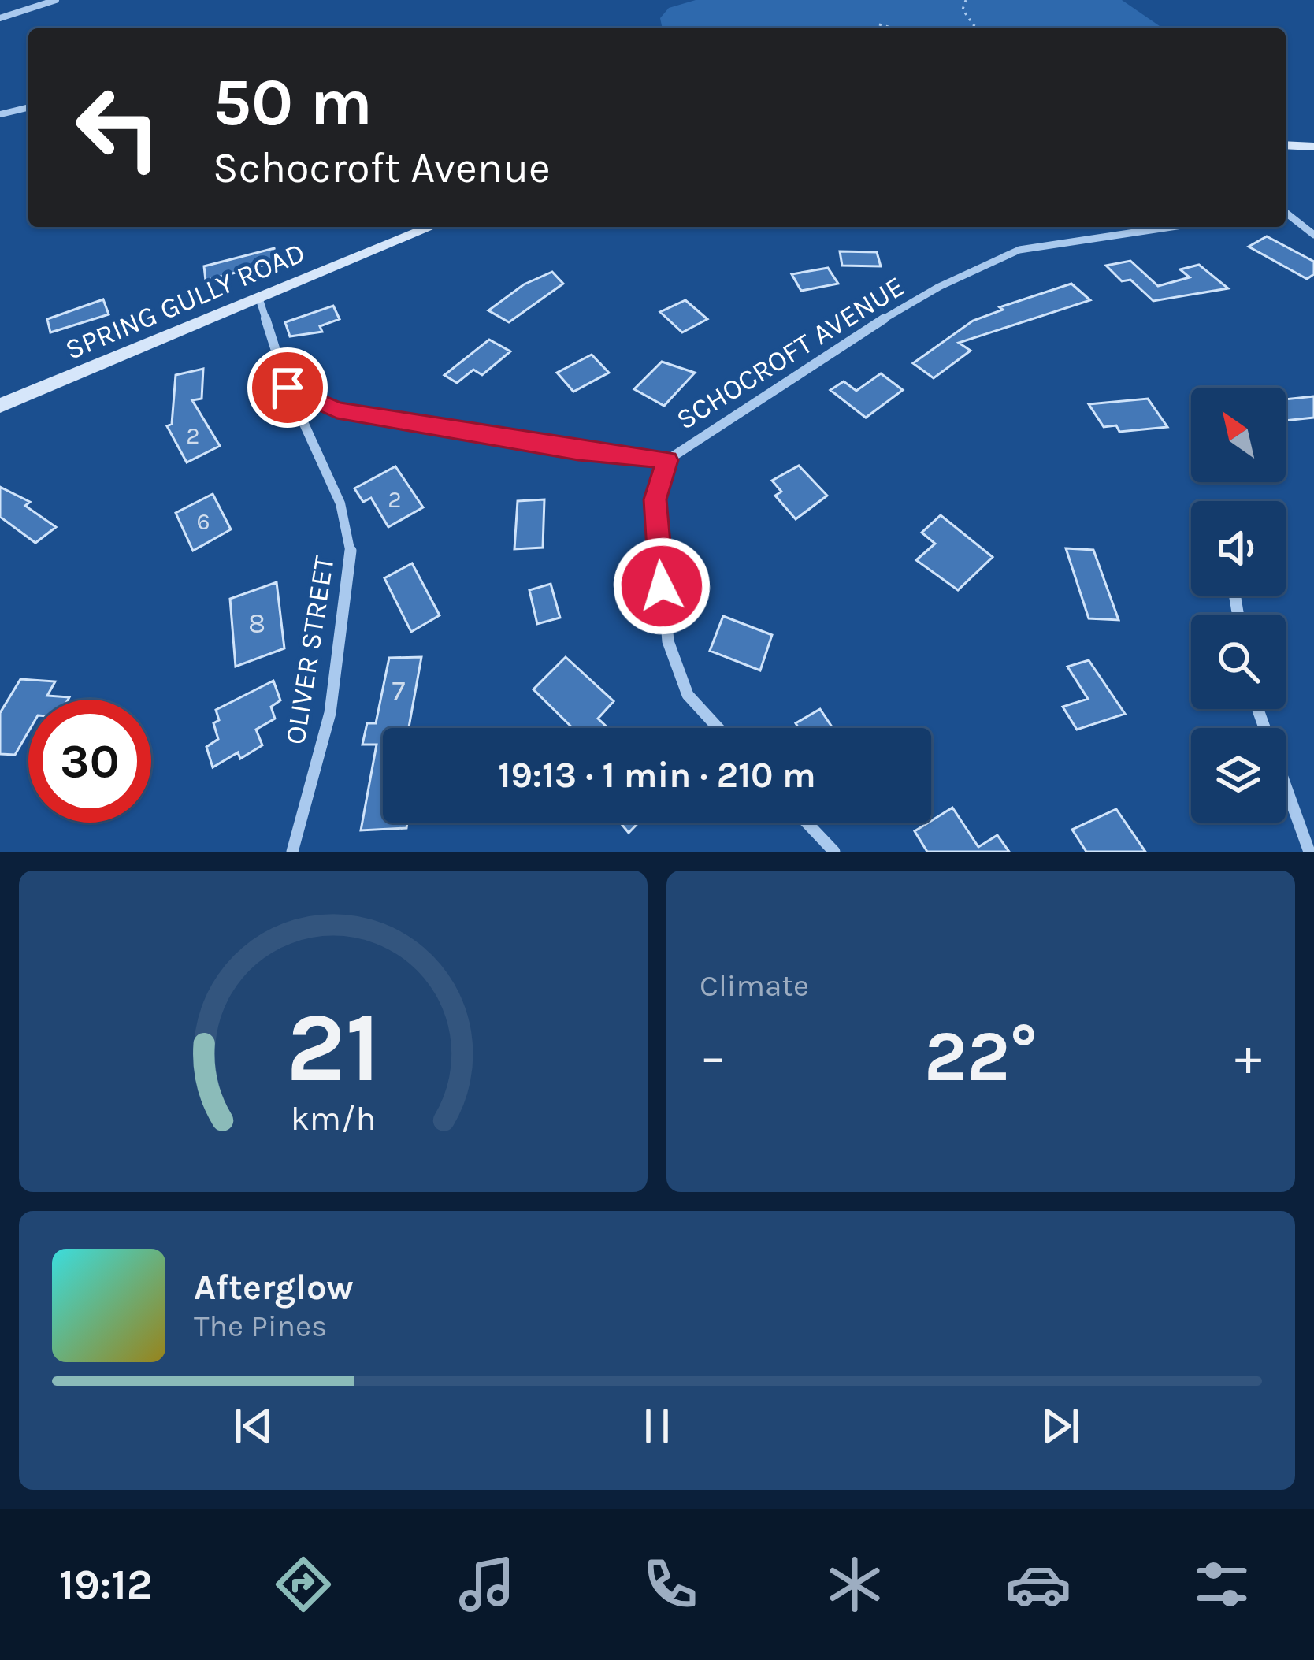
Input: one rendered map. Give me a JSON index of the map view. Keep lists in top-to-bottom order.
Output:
{
  "streets": {
    "main road": ["SPRING GULLY ROAD"],
    "street": ["SCHOCROFT AVENUE", "OLIVER STREET"]
  },
  "crossings": [
    ["SPRING GULLY ROAD", "OLIVER STREET"],
    ["SCHOCROFT AVENUE", "OLIVER STREET"]
  ],
  "house_numbers": [
    "2",
    "2",
    "6",
    "8",
    "7"
  ],
  "north": "top left",
  "page": {
    "turn": ["50 m", "Schocroft Avenue"],
    "limit": "30",
    "trip": "19:13 · 1 min · 210 m",
    "tile": "Climate",
    "heat": ["−", "22°", "+"],
    "song": ["Afterglow", "The Pines"],
    "tabs": "19:12",
    "gauge": ["21", "km/h"]
  }
}
